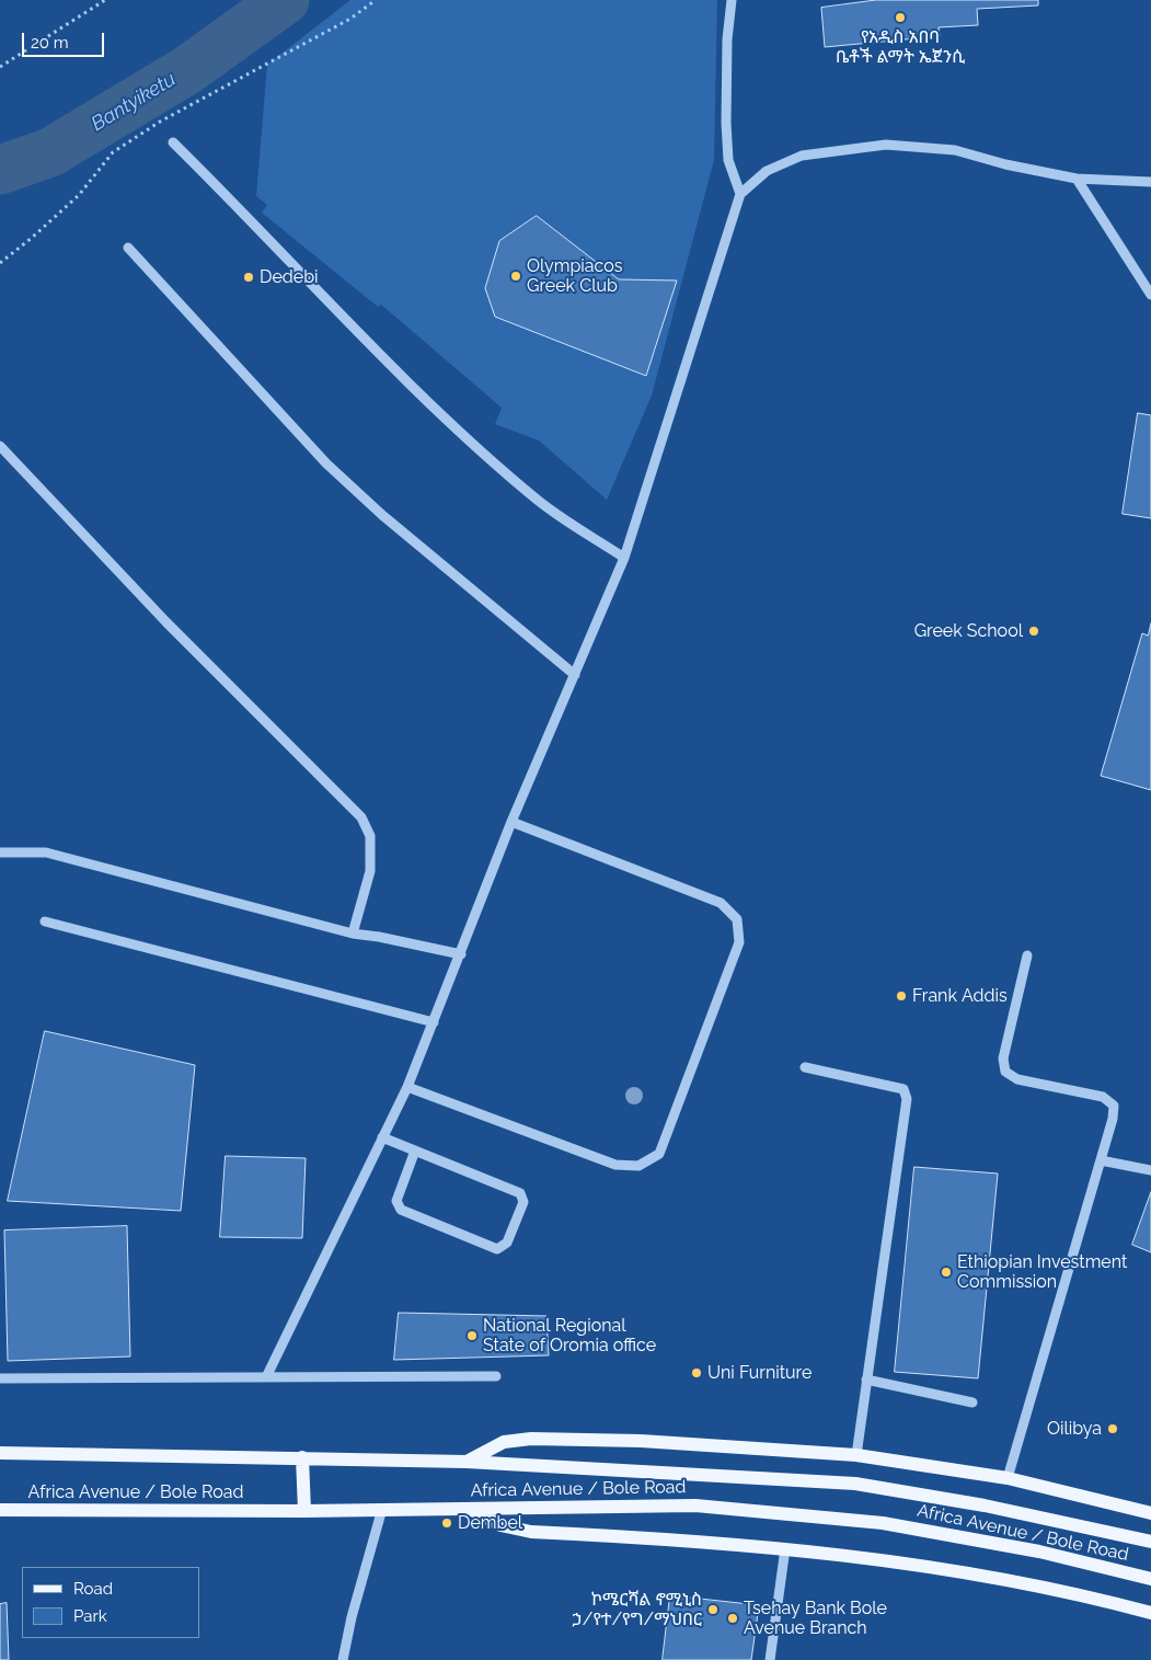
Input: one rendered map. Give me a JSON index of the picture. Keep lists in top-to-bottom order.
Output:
{
  "streets": {
    "main road": ["Africa Avenue / Bole Road"]
  },
  "water": ["Bantyiketu"],
  "places": [
    "የአዲስ አበባ ቤቶች ልማት ኤጀንሲ",
    "Olympiacos Greek Club",
    "Dedebi",
    "Greek School",
    "Frank Addis",
    "Ethiopian Investment Commission",
    "National Regional State of Oromia office",
    "Uni Furniture",
    "Oilibya",
    "Dembel",
    "ኮሜርሻል ኖሚኒስ ኃ/የተ/የግ/ማህበር",
    "Tsehay Bank Bole Avenue Branch"
  ],
  "legend": ["Road", "Park"],
  "scale_bar": "20 m"
}
